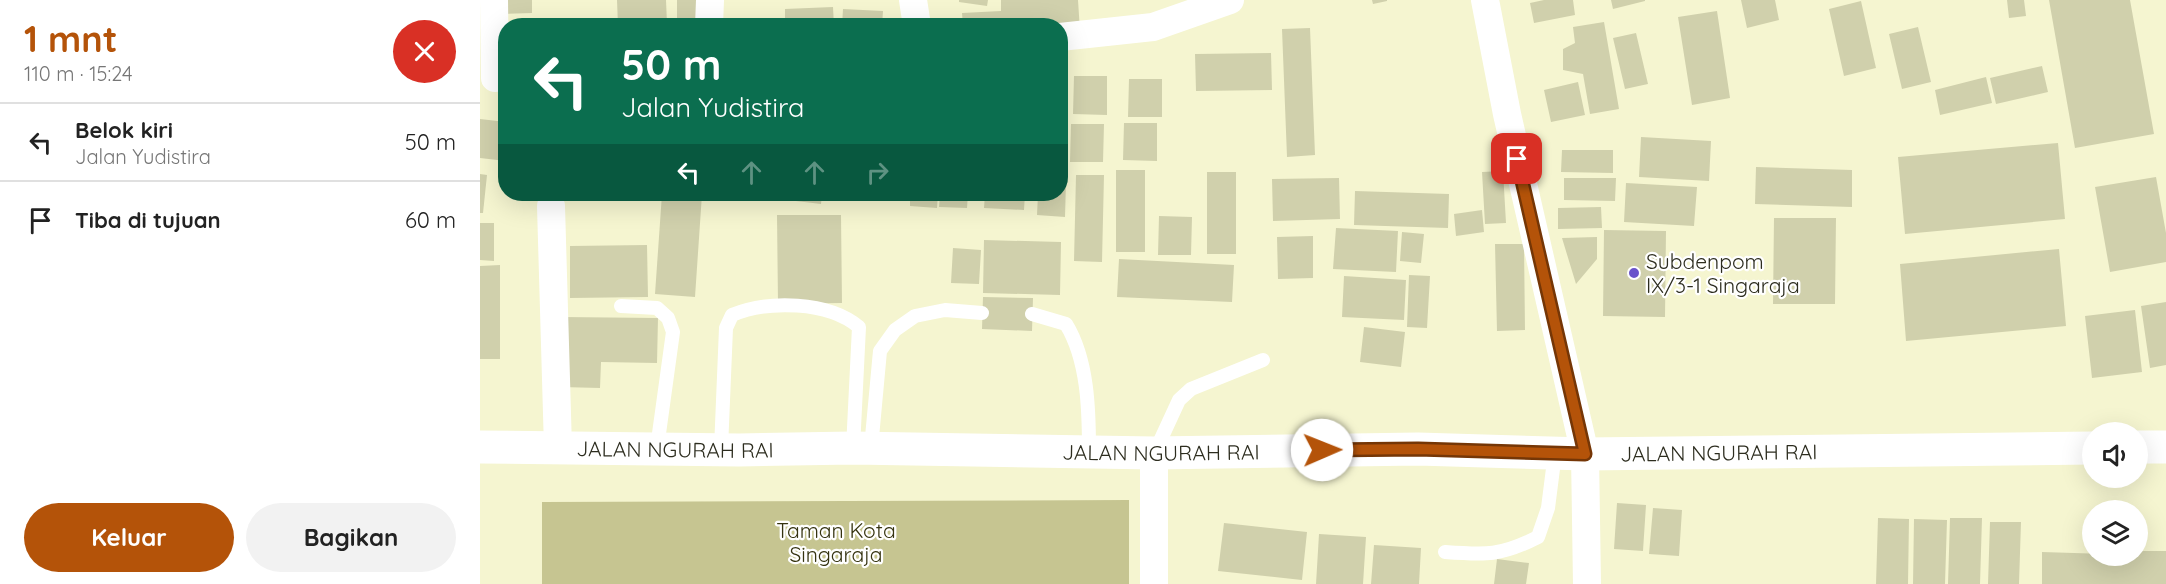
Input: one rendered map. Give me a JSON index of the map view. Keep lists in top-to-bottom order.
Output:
{
  "streets": {
    "highway": ["JALAN NGURAH RAI"]
  },
  "parks": ["Taman Kota Singaraja"],
  "places": ["Subdenpom IX/3-1 Singaraja"],
  "page": {
    "heading": ["1 mnt", "110 m · 15:24"],
    "turn": ["50 m", "Jalan Yudistira"],
    "list": [
      {
        "name": "Belok kiri",
        "note": "Jalan Yudistira",
        "value": "50 m"
      },
      {
        "name": "Tiba di tujuan",
        "value": "60 m"
      }
    ],
    "buttons": ["Keluar", "Bagikan"]
  }
}
